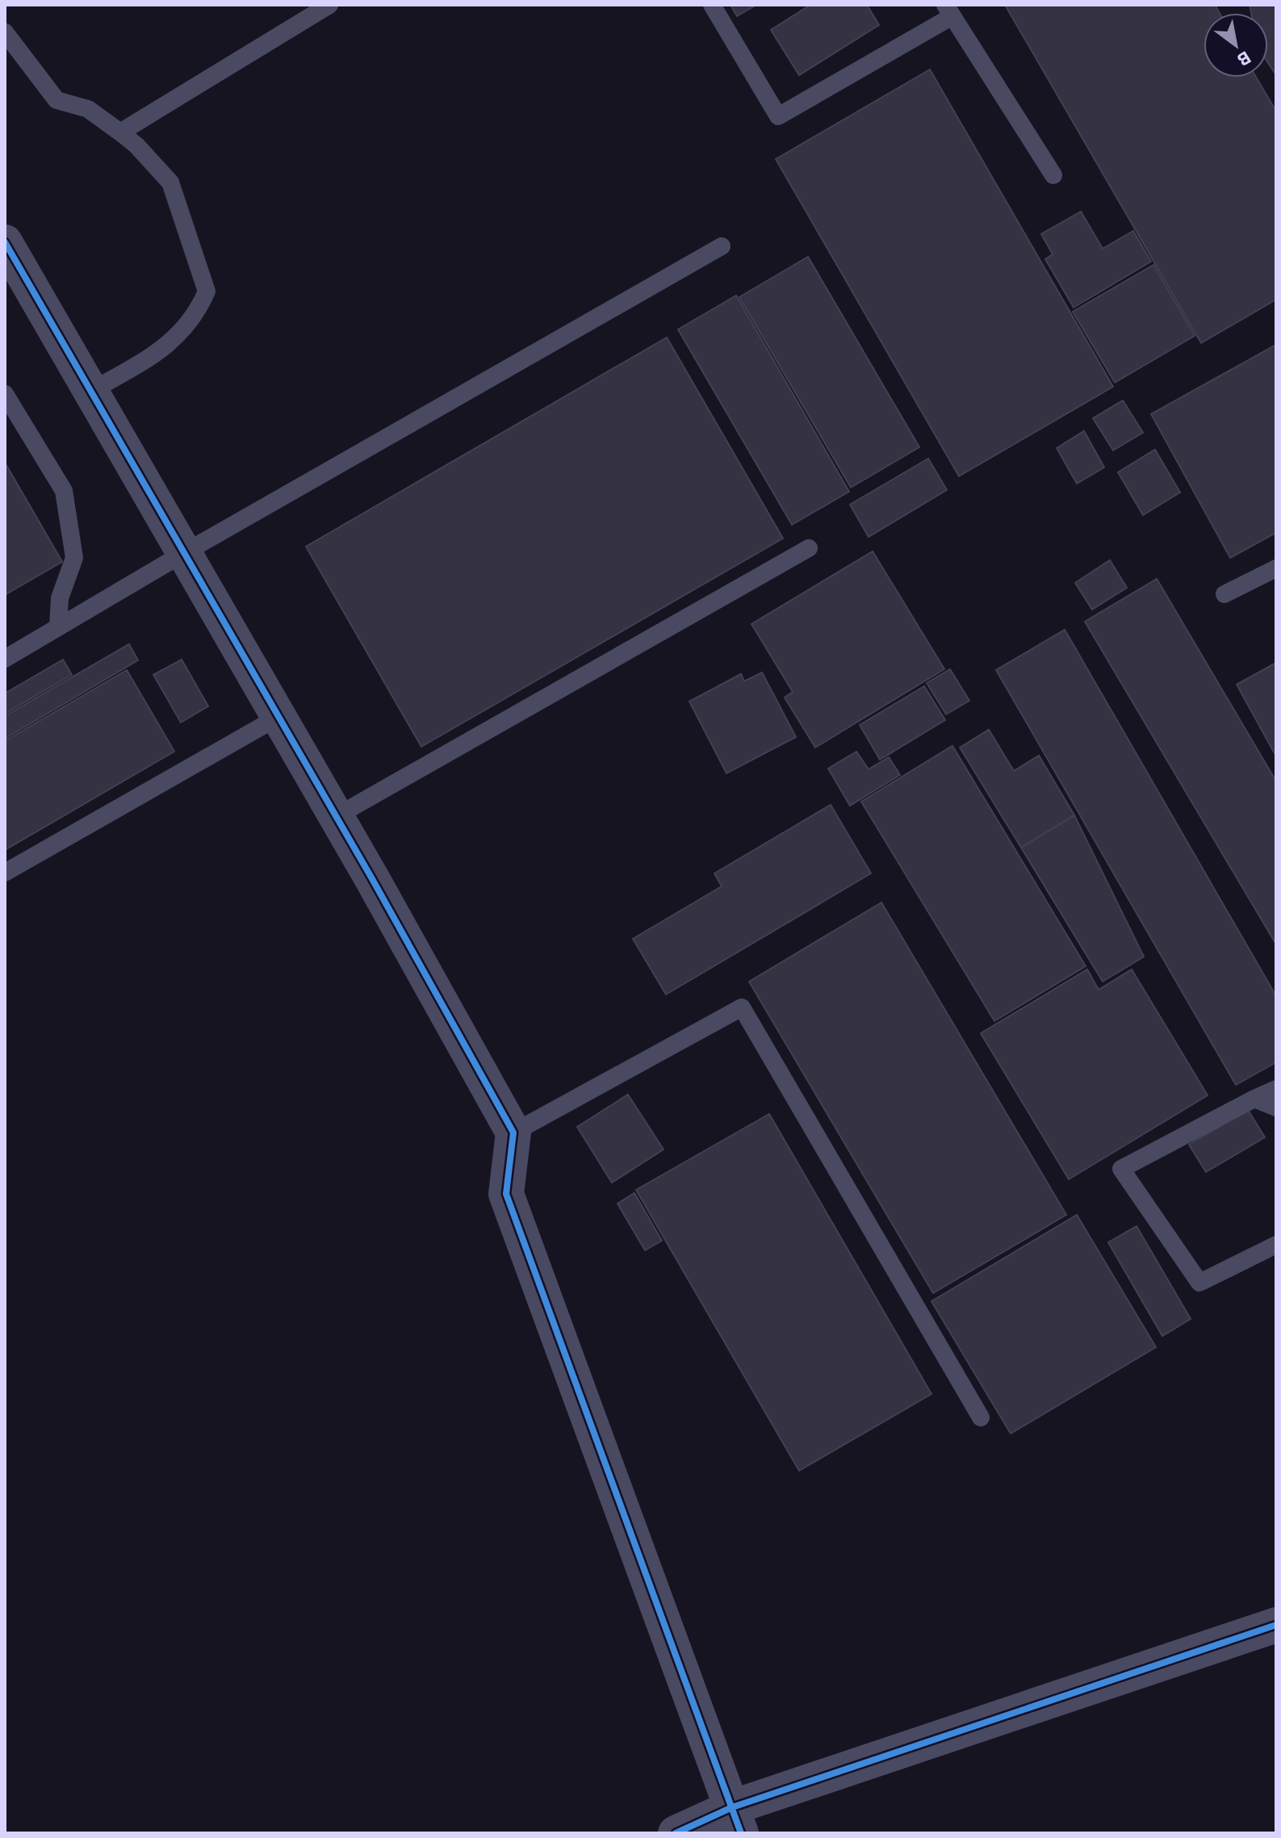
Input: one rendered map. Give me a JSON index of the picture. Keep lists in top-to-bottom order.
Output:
{
  "north": "bottom right"
}
